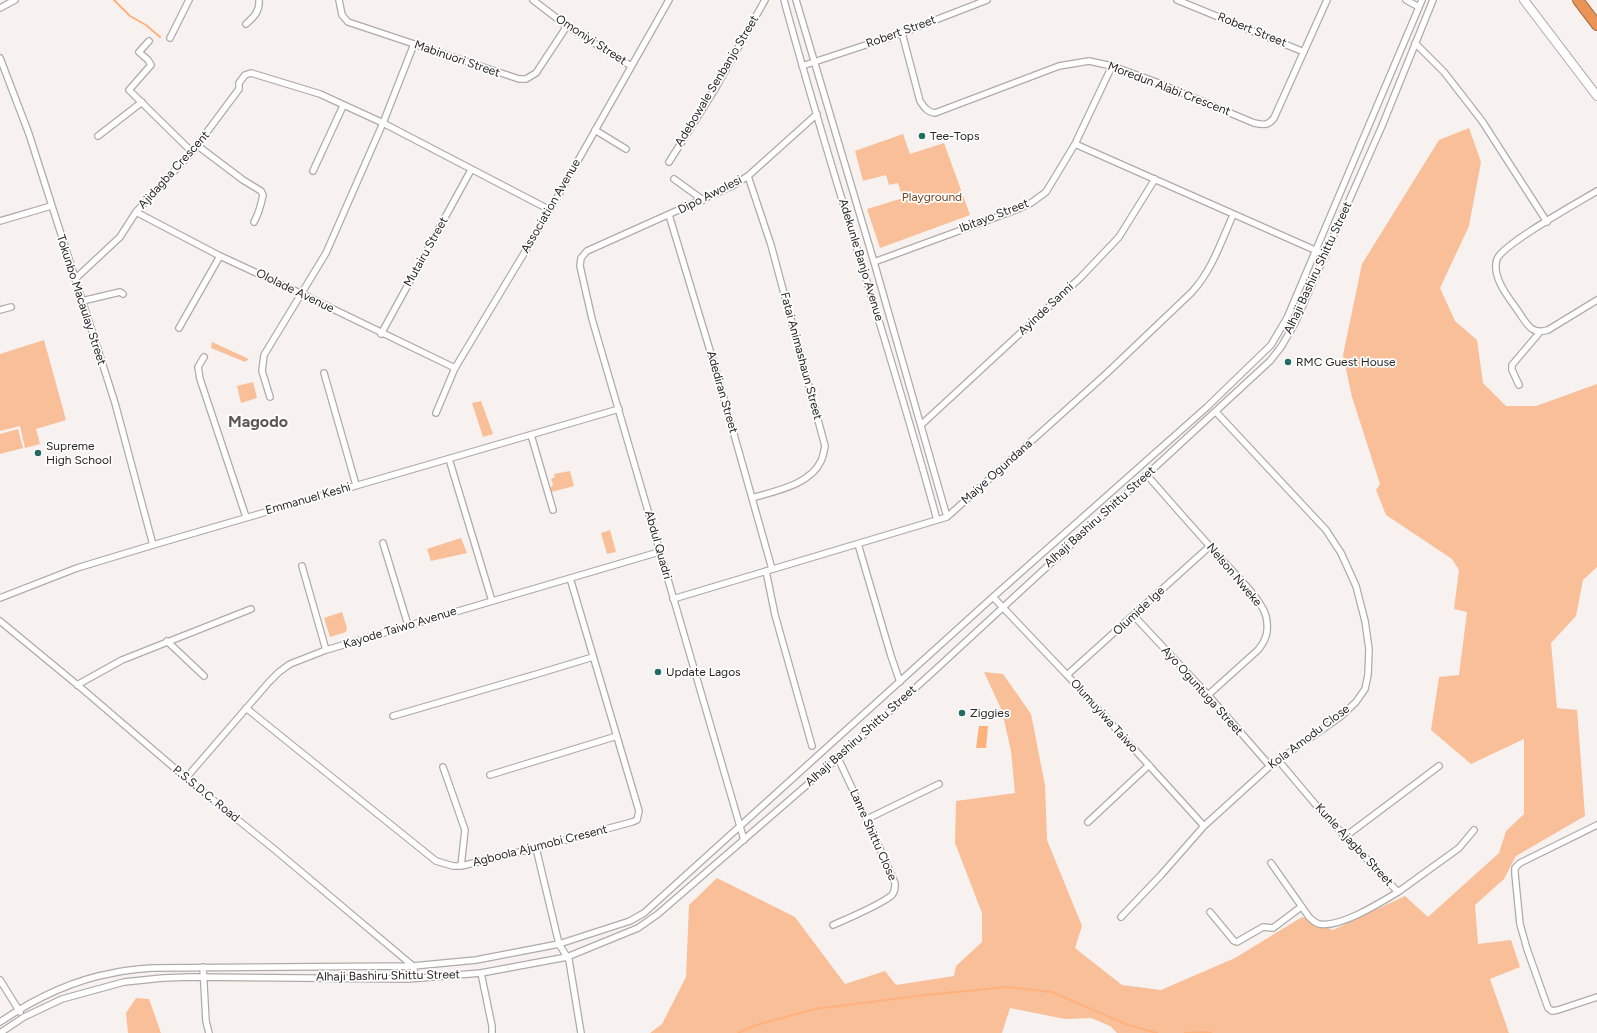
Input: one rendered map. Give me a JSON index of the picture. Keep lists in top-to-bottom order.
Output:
{
  "streets": {
    "street": [
      "Robert Street",
      "Omoniyi Street",
      "Mabinuori Street",
      "Adebowale Senbanjo Street",
      "Moredun Alabi Crescent",
      "Ajidagba Crescent",
      "Dipo Awolesi",
      "Association Avenue",
      "Ibitayo Street",
      "Mutairu Street",
      "Adekunle Banjo Avenue",
      "Alhaji Bashiru Shittu Street",
      "Ololade Avenue",
      "Tokunbo Macaulay Street",
      "Ayinde Sanni",
      "Fatai Animashaun Street",
      "Adediran Street",
      "Maiye Ogundana",
      "Emmanuel Keshi",
      "Abdul Quadri",
      "Nelson Nweke",
      "Olumide Ige",
      "Kayode Taiwo Avenue",
      "Ayo Oguntuga Street",
      "Olumuyiwa Taiwo",
      "Kola Amodu Close",
      "P.S.S.D.C. Road",
      "Lanre Shittu Close",
      "Kunle Ajagbe Street",
      "Agboola Ajumobi Cresent"
    ]
  },
  "crossings": [
    ["Robert Street", "Moredun Alabi Crescent"],
    ["Robert Street", "Adekunle Banjo Avenue"],
    ["Omoniyi Street", "Mabinuori Street"],
    ["Omoniyi Street", "Association Avenue"],
    ["Moredun Alabi Crescent", "Ibitayo Street"],
    ["Ajidagba Crescent", "Ololade Avenue"],
    ["Ajidagba Crescent", "Tokunbo Macaulay Street"],
    ["Dipo Awolesi", "Adekunle Banjo Avenue"],
    ["Dipo Awolesi", "Fatai Animashaun Street"],
    ["Dipo Awolesi", "Adediran Street"],
    ["Dipo Awolesi", "Abdul Quadri"],
    ["Association Avenue", "Ololade Avenue"],
    ["Ibitayo Street", "Adekunle Banjo Avenue"],
    ["Mutairu Street", "Ololade Avenue"],
    ["Adekunle Banjo Avenue", "Ayinde Sanni"],
    ["Adekunle Banjo Avenue", "Maiye Ogundana"],
    ["Alhaji Bashiru Shittu Street", "Abdul Quadri"],
    ["Alhaji Bashiru Shittu Street", "Nelson Nweke"],
    ["Alhaji Bashiru Shittu Street", "Olumuyiwa Taiwo"],
    ["Alhaji Bashiru Shittu Street", "Kola Amodu Close"],
    ["Alhaji Bashiru Shittu Street", "P.S.S.D.C. Road"],
    ["Alhaji Bashiru Shittu Street", "Lanre Shittu Close"],
    ["Tokunbo Macaulay Street", "Emmanuel Keshi"],
    ["Fatai Animashaun Street", "Adediran Street"],
    ["Adediran Street", "Maiye Ogundana"],
    ["Maiye Ogundana", "Abdul Quadri"],
    ["Emmanuel Keshi", "Abdul Quadri"],
    ["Abdul Quadri", "Kayode Taiwo Avenue"],
    ["Nelson Nweke", "Olumide Ige"],
    ["Nelson Nweke", "Ayo Oguntuga Street"],
    ["Olumide Ige", "Ayo Oguntuga Street"],
    ["Olumide Ige", "Olumuyiwa Taiwo"],
    ["Kayode Taiwo Avenue", "P.S.S.D.C. Road"],
    ["Kayode Taiwo Avenue", "Agboola Ajumobi Cresent"],
    ["Ayo Oguntuga Street", "Kola Amodu Close"],
    ["Olumuyiwa Taiwo", "Kola Amodu Close"],
    ["Kola Amodu Close", "Kunle Ajagbe Street"]
  ],
  "districts": ["Magodo"],
  "parks": ["Playground"],
  "places": [
    "Tee-Tops",
    "RMC Guest House",
    "Supreme High School",
    "Update Lagos",
    "Ziggies"
  ]
}
